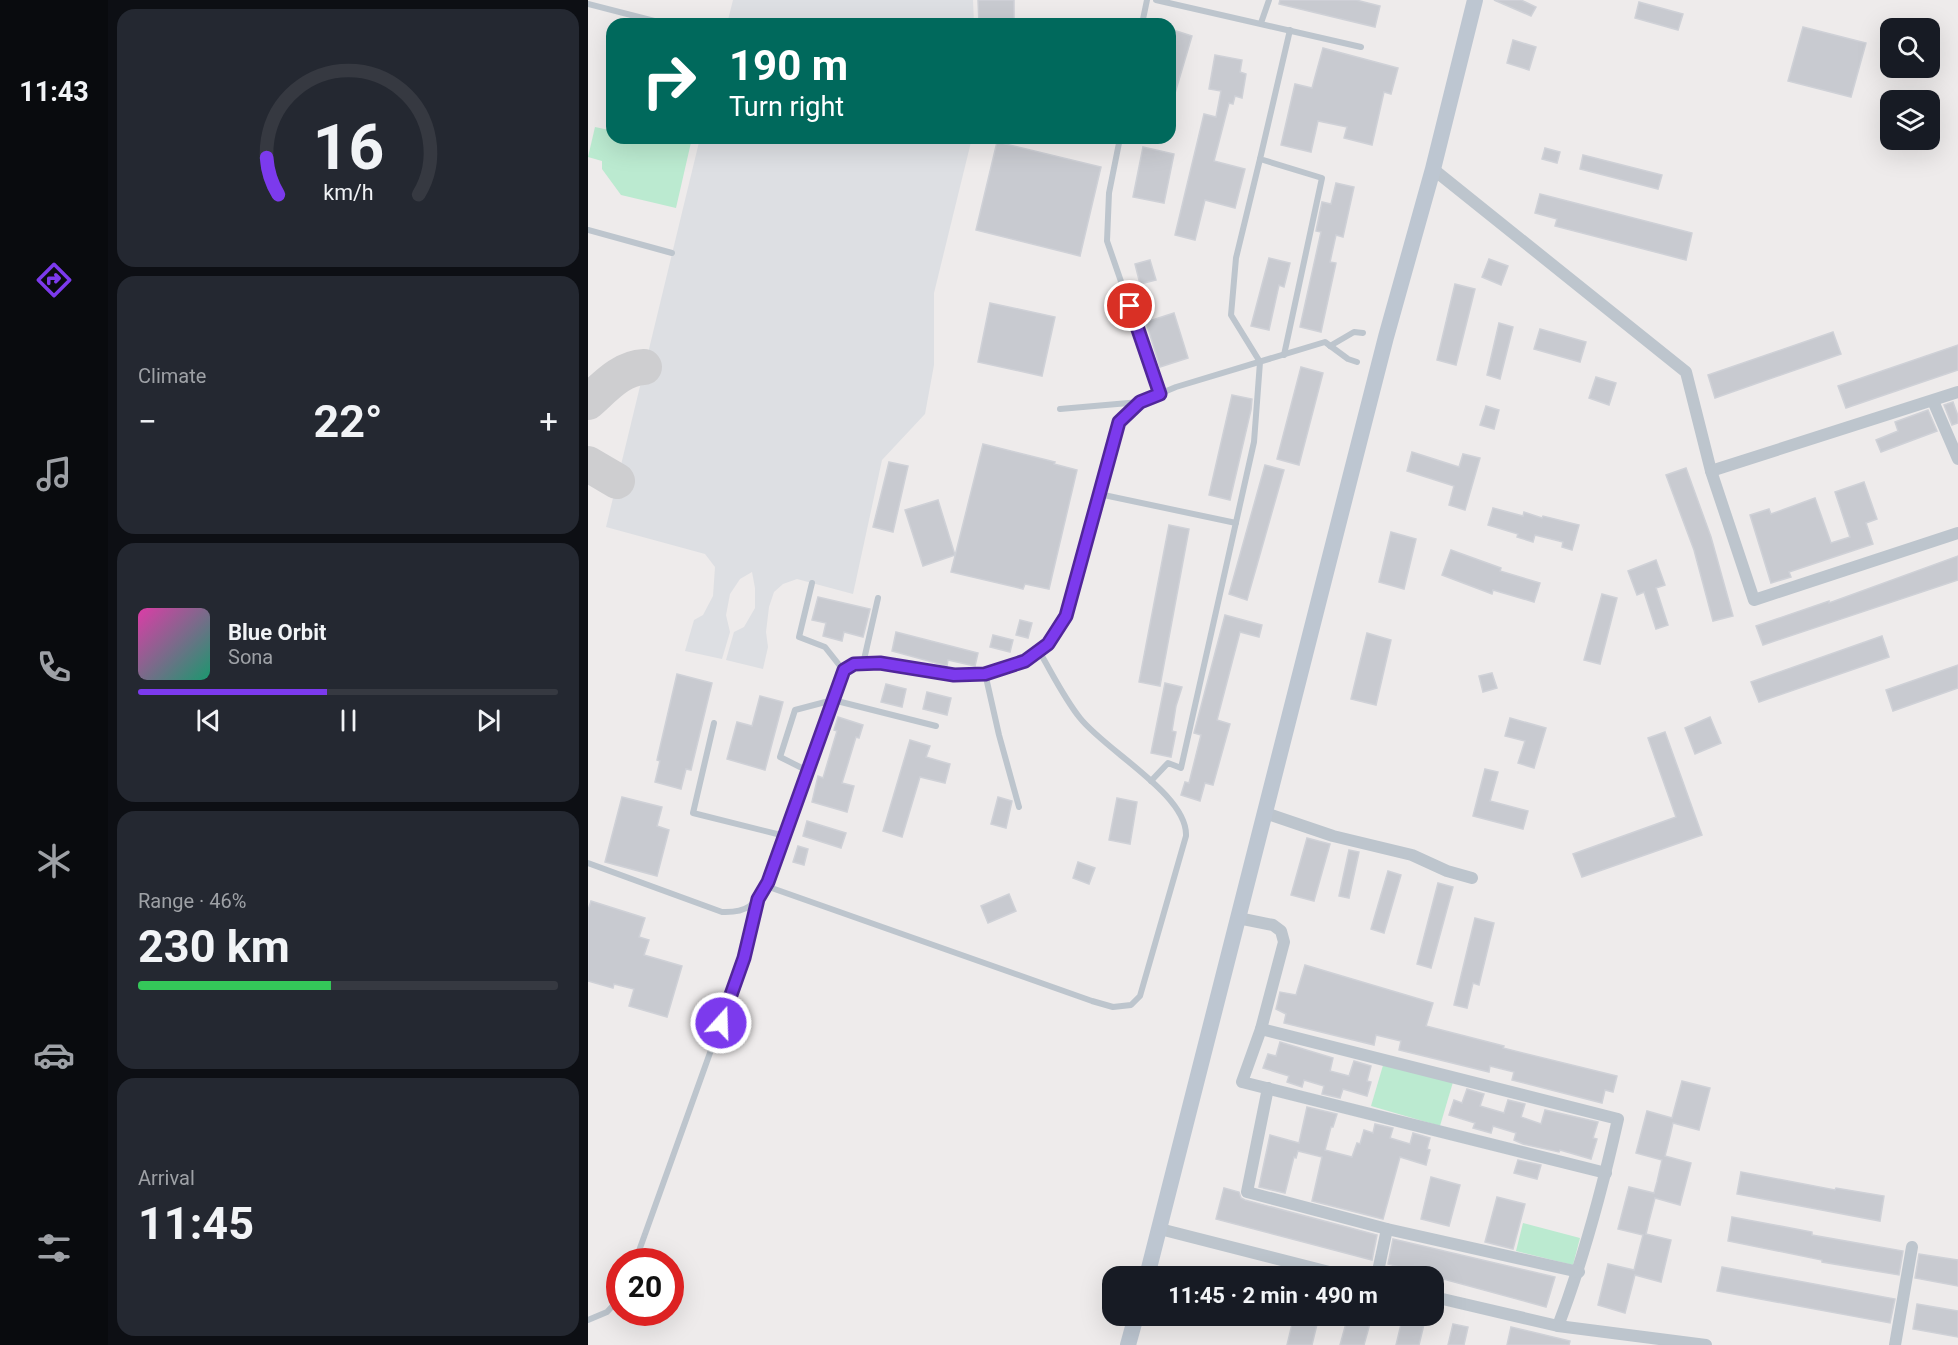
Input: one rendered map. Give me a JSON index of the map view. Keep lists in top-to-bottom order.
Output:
{
  "page": {
    "tabs": "11:43",
    "turn": ["190 m", "Turn right"],
    "tile": [
      "Climate",
      ["Range · 46%", "230 km"],
      ["Arrival", "11:45"]
    ],
    "heat": ["−", "22°", "+"],
    "song": ["Blue Orbit", "Sona"],
    "limit": "20",
    "trip": "11:45 · 2 min · 490 m",
    "gauge": ["16", "km/h"]
  }
}
